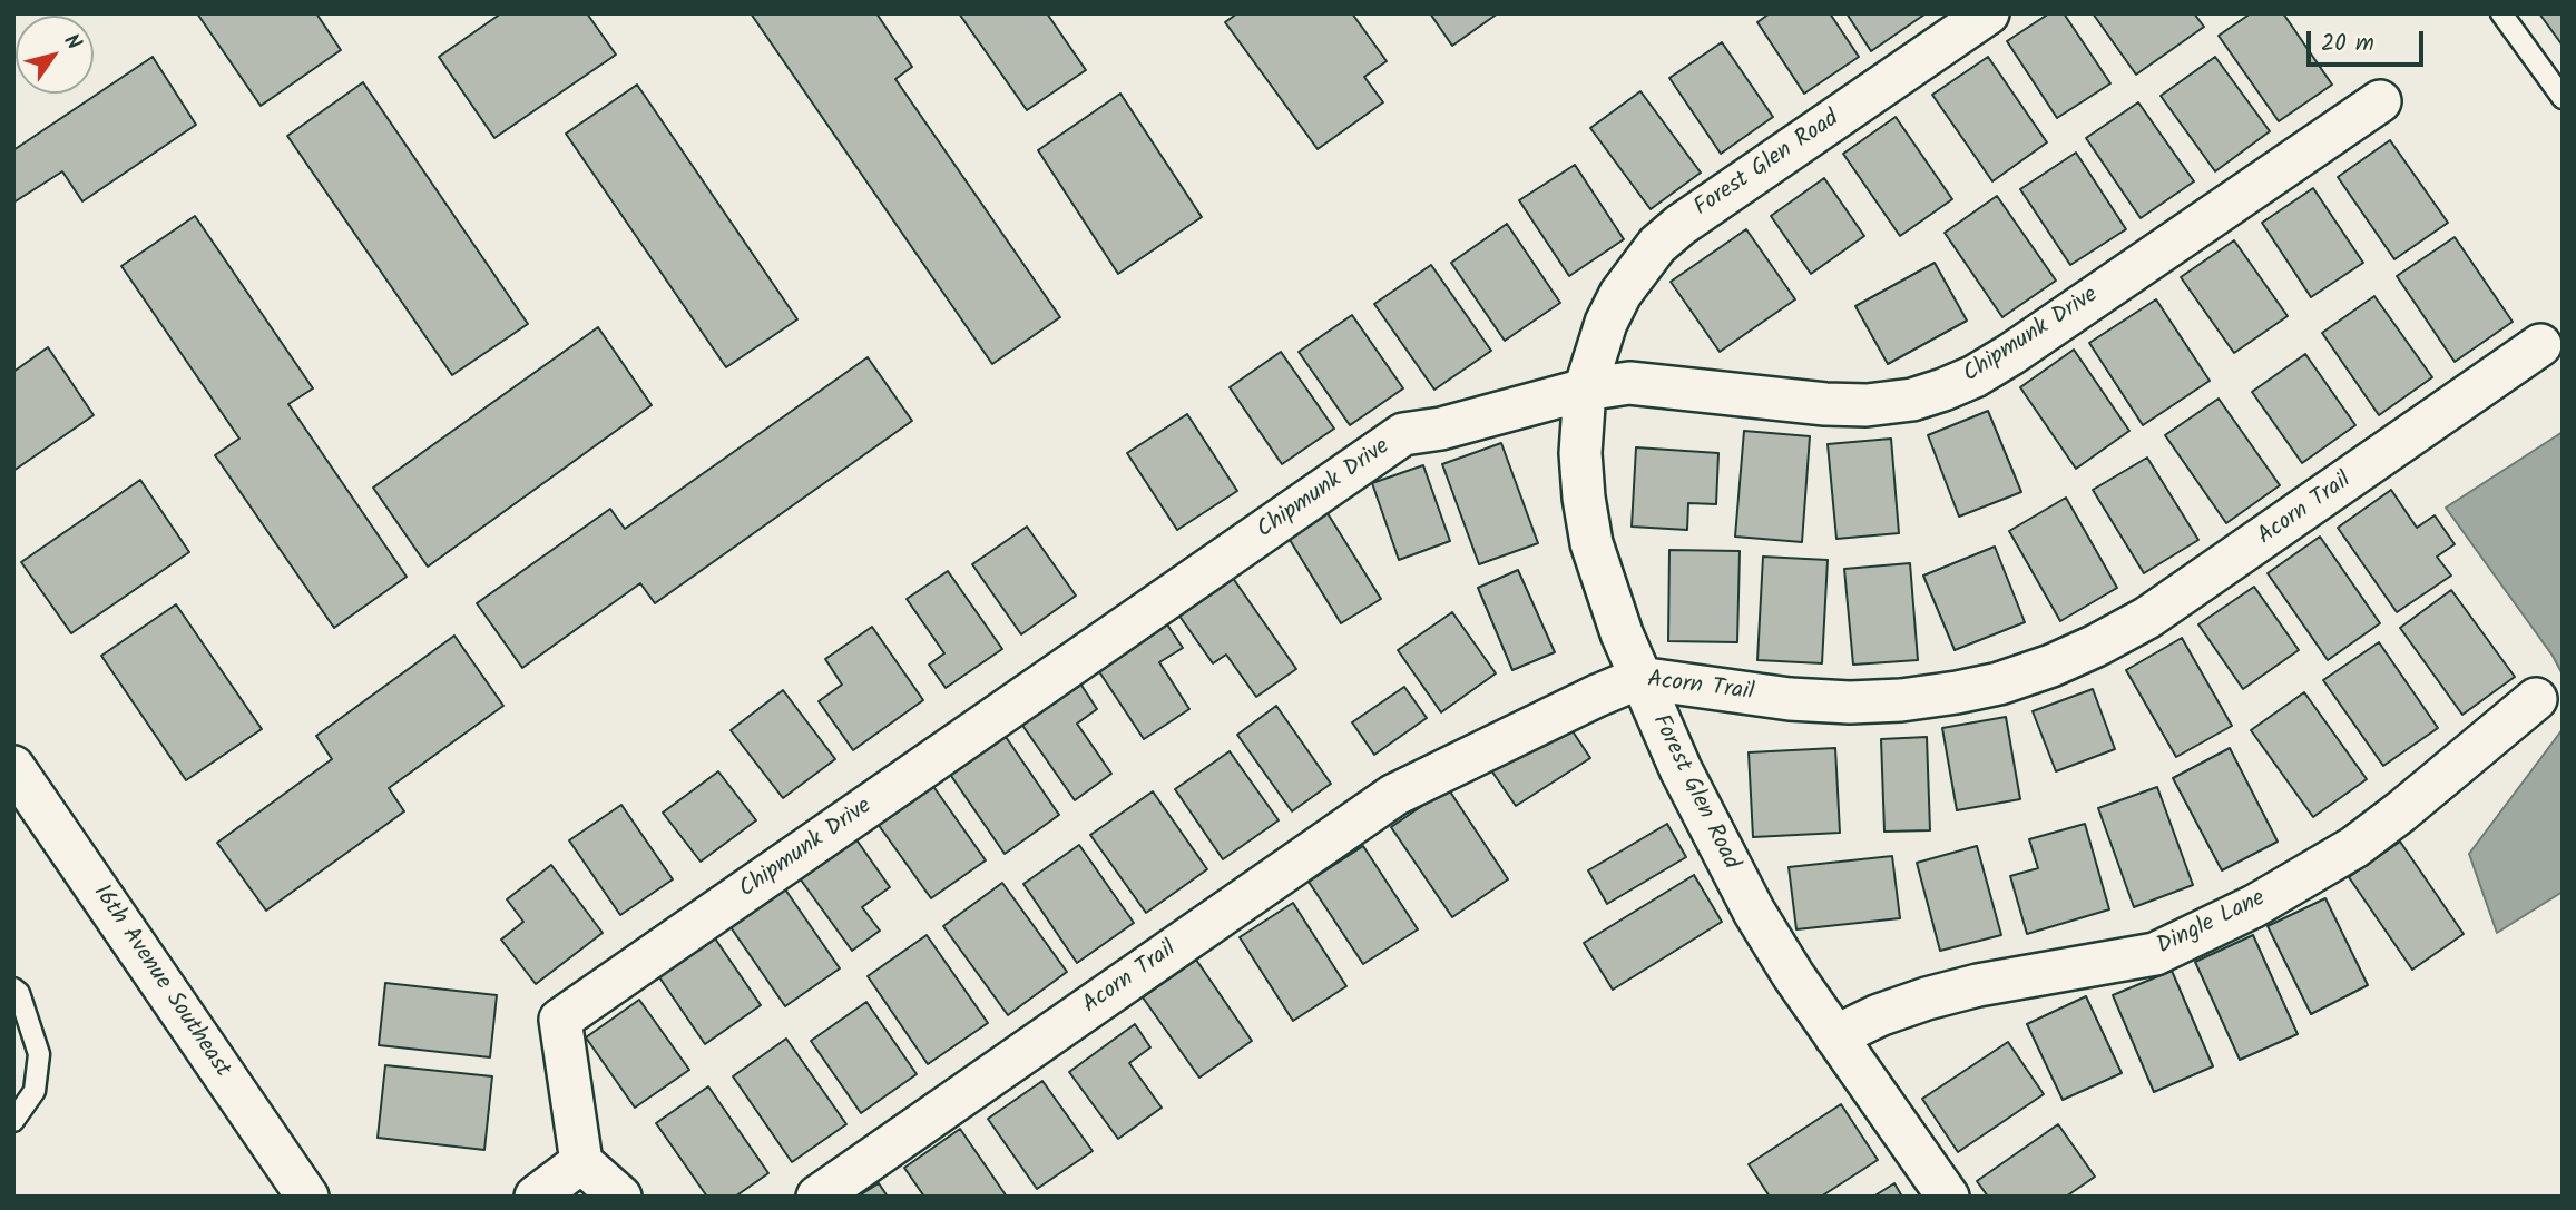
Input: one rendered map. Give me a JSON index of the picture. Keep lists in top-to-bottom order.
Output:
{
  "streets": {
    "street": [
      "Forest Glen Road",
      "Chipmunk Drive",
      "Acorn Trail",
      "Dingle Lane",
      "16th Avenue Southeast"
    ]
  },
  "crossings": [
    ["Forest Glen Road", "Chipmunk Drive"],
    ["Forest Glen Road", "Acorn Trail"],
    ["Forest Glen Road", "Dingle Lane"]
  ],
  "scale_bar": "20 m",
  "north": "top right"
}
